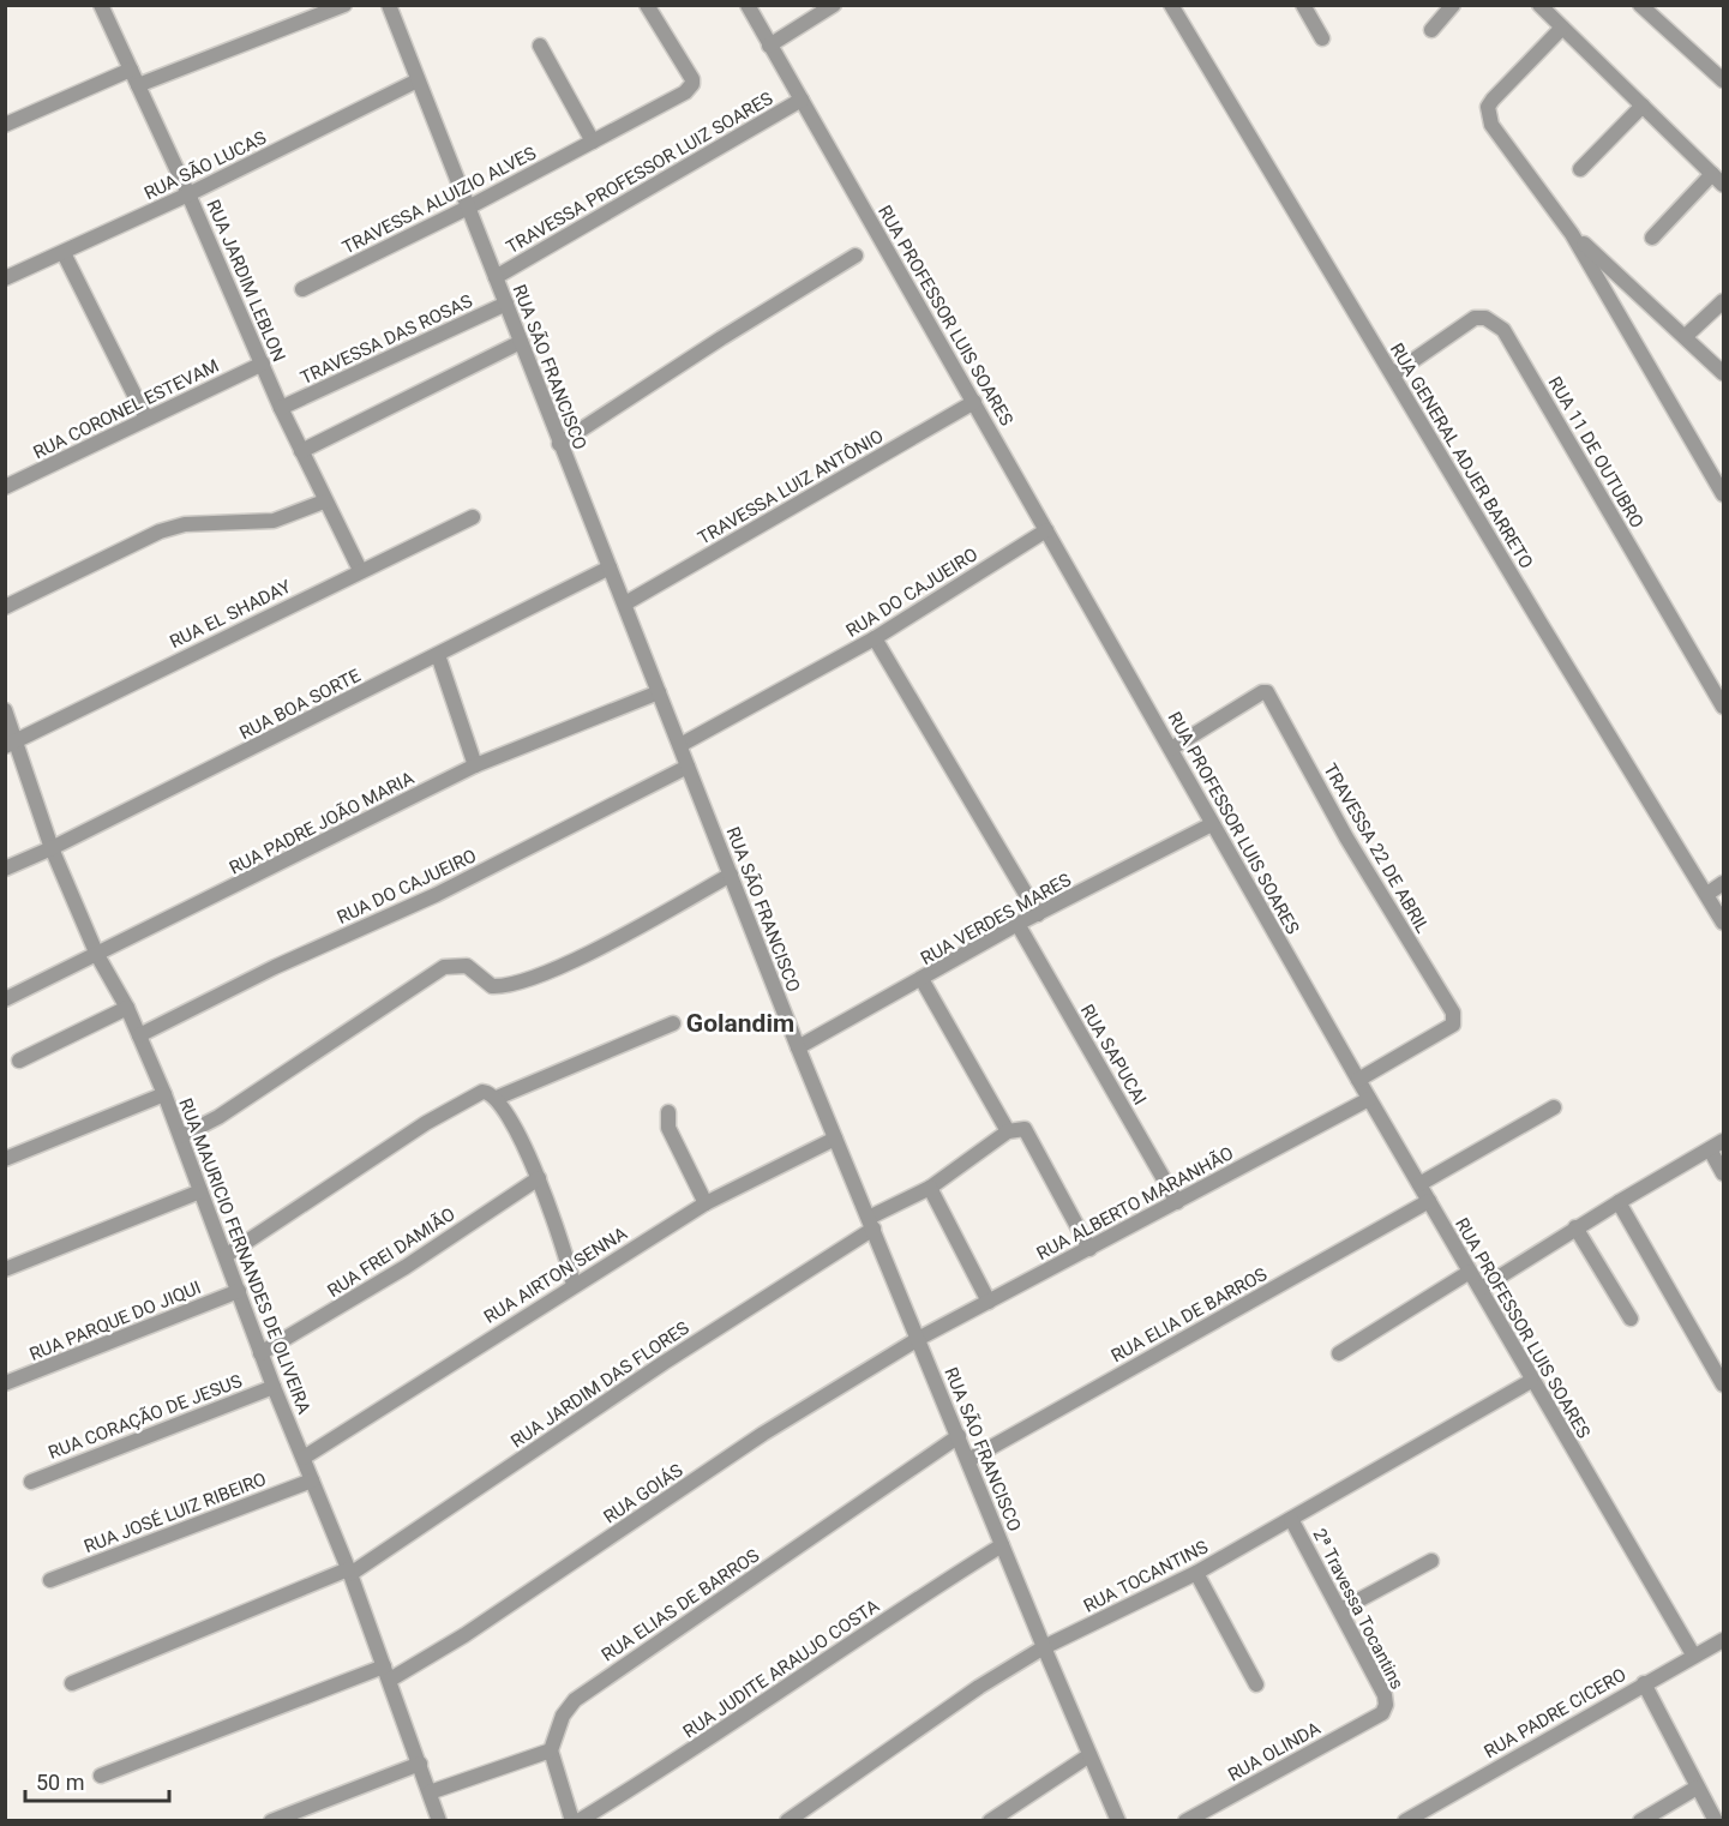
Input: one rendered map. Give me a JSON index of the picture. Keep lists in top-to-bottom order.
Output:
{
  "streets": {
    "street": [
      "RUA SÃO LUCAS",
      "TRAVESSA PROFESSOR LUIZ SOARES",
      "TRAVESSA ALUIZIO ALVES",
      "RUA JARDIM LEBLON",
      "RUA PROFESSOR LUIS SOARES",
      "TRAVESSA DAS ROSAS",
      "RUA SÃO FRANCISCO",
      "RUA CORONEL ESTEVAM",
      "RUA 11 DE OUTUBRO",
      "RUA GENERAL ADJER BARRETO",
      "TRAVESSA LUIZ ANTÔNIO",
      "RUA DO CAJUEIRO",
      "RUA EL SHADAY",
      "RUA BOA SORTE",
      "RUA PADRE JOÃO MARIA",
      "TRAVESSA 22 DE ABRIL",
      "RUA VERDES MARES",
      "RUA SAPUCAI",
      "RUA ALBERTO MARANHÃO",
      "RUA FREI DAMIÃO",
      "RUA MAURICIO FERNANDES DE OLIVEIRA",
      "RUA AIRTON SENNA",
      "RUA ELIA DE BARROS",
      "RUA PARQUE DO JIQUI",
      "RUA JARDIM DAS FLORES",
      "RUA CORAÇÃO DE JESUS",
      "RUA GOIÁS",
      "RUA JOSÉ LUIZ RIBEIRO",
      "RUA TOCANTINS",
      "RUA ELIAS DE BARROS",
      "2ª Travessa Tocantins",
      "RUA JUDITE ARAUJO COSTA",
      "RUA PADRE CICERO",
      "RUA OLINDA"
    ]
  },
  "crossings": [
    ["RUA SÃO LUCAS", "RUA JARDIM LEBLON"],
    ["RUA SÃO LUCAS", "RUA SÃO FRANCISCO"],
    ["TRAVESSA PROFESSOR LUIZ SOARES", "RUA PROFESSOR LUIS SOARES"],
    ["TRAVESSA PROFESSOR LUIZ SOARES", "RUA SÃO FRANCISCO"],
    ["TRAVESSA ALUIZIO ALVES", "RUA SÃO FRANCISCO"],
    ["RUA JARDIM LEBLON", "TRAVESSA DAS ROSAS"],
    ["RUA JARDIM LEBLON", "RUA CORONEL ESTEVAM"],
    ["RUA JARDIM LEBLON", "RUA EL SHADAY"],
    ["RUA PROFESSOR LUIS SOARES", "TRAVESSA LUIZ ANTÔNIO"],
    ["RUA PROFESSOR LUIS SOARES", "RUA DO CAJUEIRO"],
    ["RUA PROFESSOR LUIS SOARES", "TRAVESSA 22 DE ABRIL"],
    ["RUA PROFESSOR LUIS SOARES", "RUA VERDES MARES"],
    ["RUA PROFESSOR LUIS SOARES", "RUA ALBERTO MARANHÃO"],
    ["RUA PROFESSOR LUIS SOARES", "RUA ELIA DE BARROS"],
    ["RUA PROFESSOR LUIS SOARES", "RUA TOCANTINS"],
    ["RUA PROFESSOR LUIS SOARES", "RUA PADRE CICERO"],
    ["TRAVESSA DAS ROSAS", "RUA SÃO FRANCISCO"],
    ["RUA SÃO FRANCISCO", "TRAVESSA LUIZ ANTÔNIO"],
    ["RUA SÃO FRANCISCO", "RUA DO CAJUEIRO"],
    ["RUA SÃO FRANCISCO", "RUA BOA SORTE"],
    ["RUA SÃO FRANCISCO", "RUA PADRE JOÃO MARIA"],
    ["RUA SÃO FRANCISCO", "RUA VERDES MARES"],
    ["RUA SÃO FRANCISCO", "RUA ALBERTO MARANHÃO"],
    ["RUA SÃO FRANCISCO", "RUA AIRTON SENNA"],
    ["RUA SÃO FRANCISCO", "RUA ELIA DE BARROS"],
    ["RUA SÃO FRANCISCO", "RUA JARDIM DAS FLORES"],
    ["RUA SÃO FRANCISCO", "RUA GOIÁS"],
    ["RUA SÃO FRANCISCO", "RUA TOCANTINS"],
    ["RUA SÃO FRANCISCO", "RUA ELIAS DE BARROS"],
    ["RUA SÃO FRANCISCO", "RUA JUDITE ARAUJO COSTA"],
    ["RUA 11 DE OUTUBRO", "RUA GENERAL ADJER BARRETO"],
    ["RUA DO CAJUEIRO", "RUA MAURICIO FERNANDES DE OLIVEIRA"],
    ["RUA EL SHADAY", "RUA MAURICIO FERNANDES DE OLIVEIRA"],
    ["RUA BOA SORTE", "RUA MAURICIO FERNANDES DE OLIVEIRA"],
    ["RUA PADRE JOÃO MARIA", "RUA MAURICIO FERNANDES DE OLIVEIRA"],
    ["RUA VERDES MARES", "RUA SAPUCAI"],
    ["RUA SAPUCAI", "RUA ALBERTO MARANHÃO"],
    ["RUA ALBERTO MARANHÃO", "RUA GOIÁS"],
    ["RUA FREI DAMIÃO", "RUA MAURICIO FERNANDES DE OLIVEIRA"],
    ["RUA MAURICIO FERNANDES DE OLIVEIRA", "RUA AIRTON SENNA"],
    ["RUA MAURICIO FERNANDES DE OLIVEIRA", "RUA PARQUE DO JIQUI"],
    ["RUA MAURICIO FERNANDES DE OLIVEIRA", "RUA JARDIM DAS FLORES"],
    ["RUA MAURICIO FERNANDES DE OLIVEIRA", "RUA CORAÇÃO DE JESUS"],
    ["RUA MAURICIO FERNANDES DE OLIVEIRA", "RUA GOIÁS"],
    ["RUA MAURICIO FERNANDES DE OLIVEIRA", "RUA JOSÉ LUIZ RIBEIRO"],
    ["RUA TOCANTINS", "2ª Travessa Tocantins"],
    ["2ª Travessa Tocantins", "RUA OLINDA"]
  ],
  "districts": ["Golandim"],
  "scale_bar": "50 m"
}
